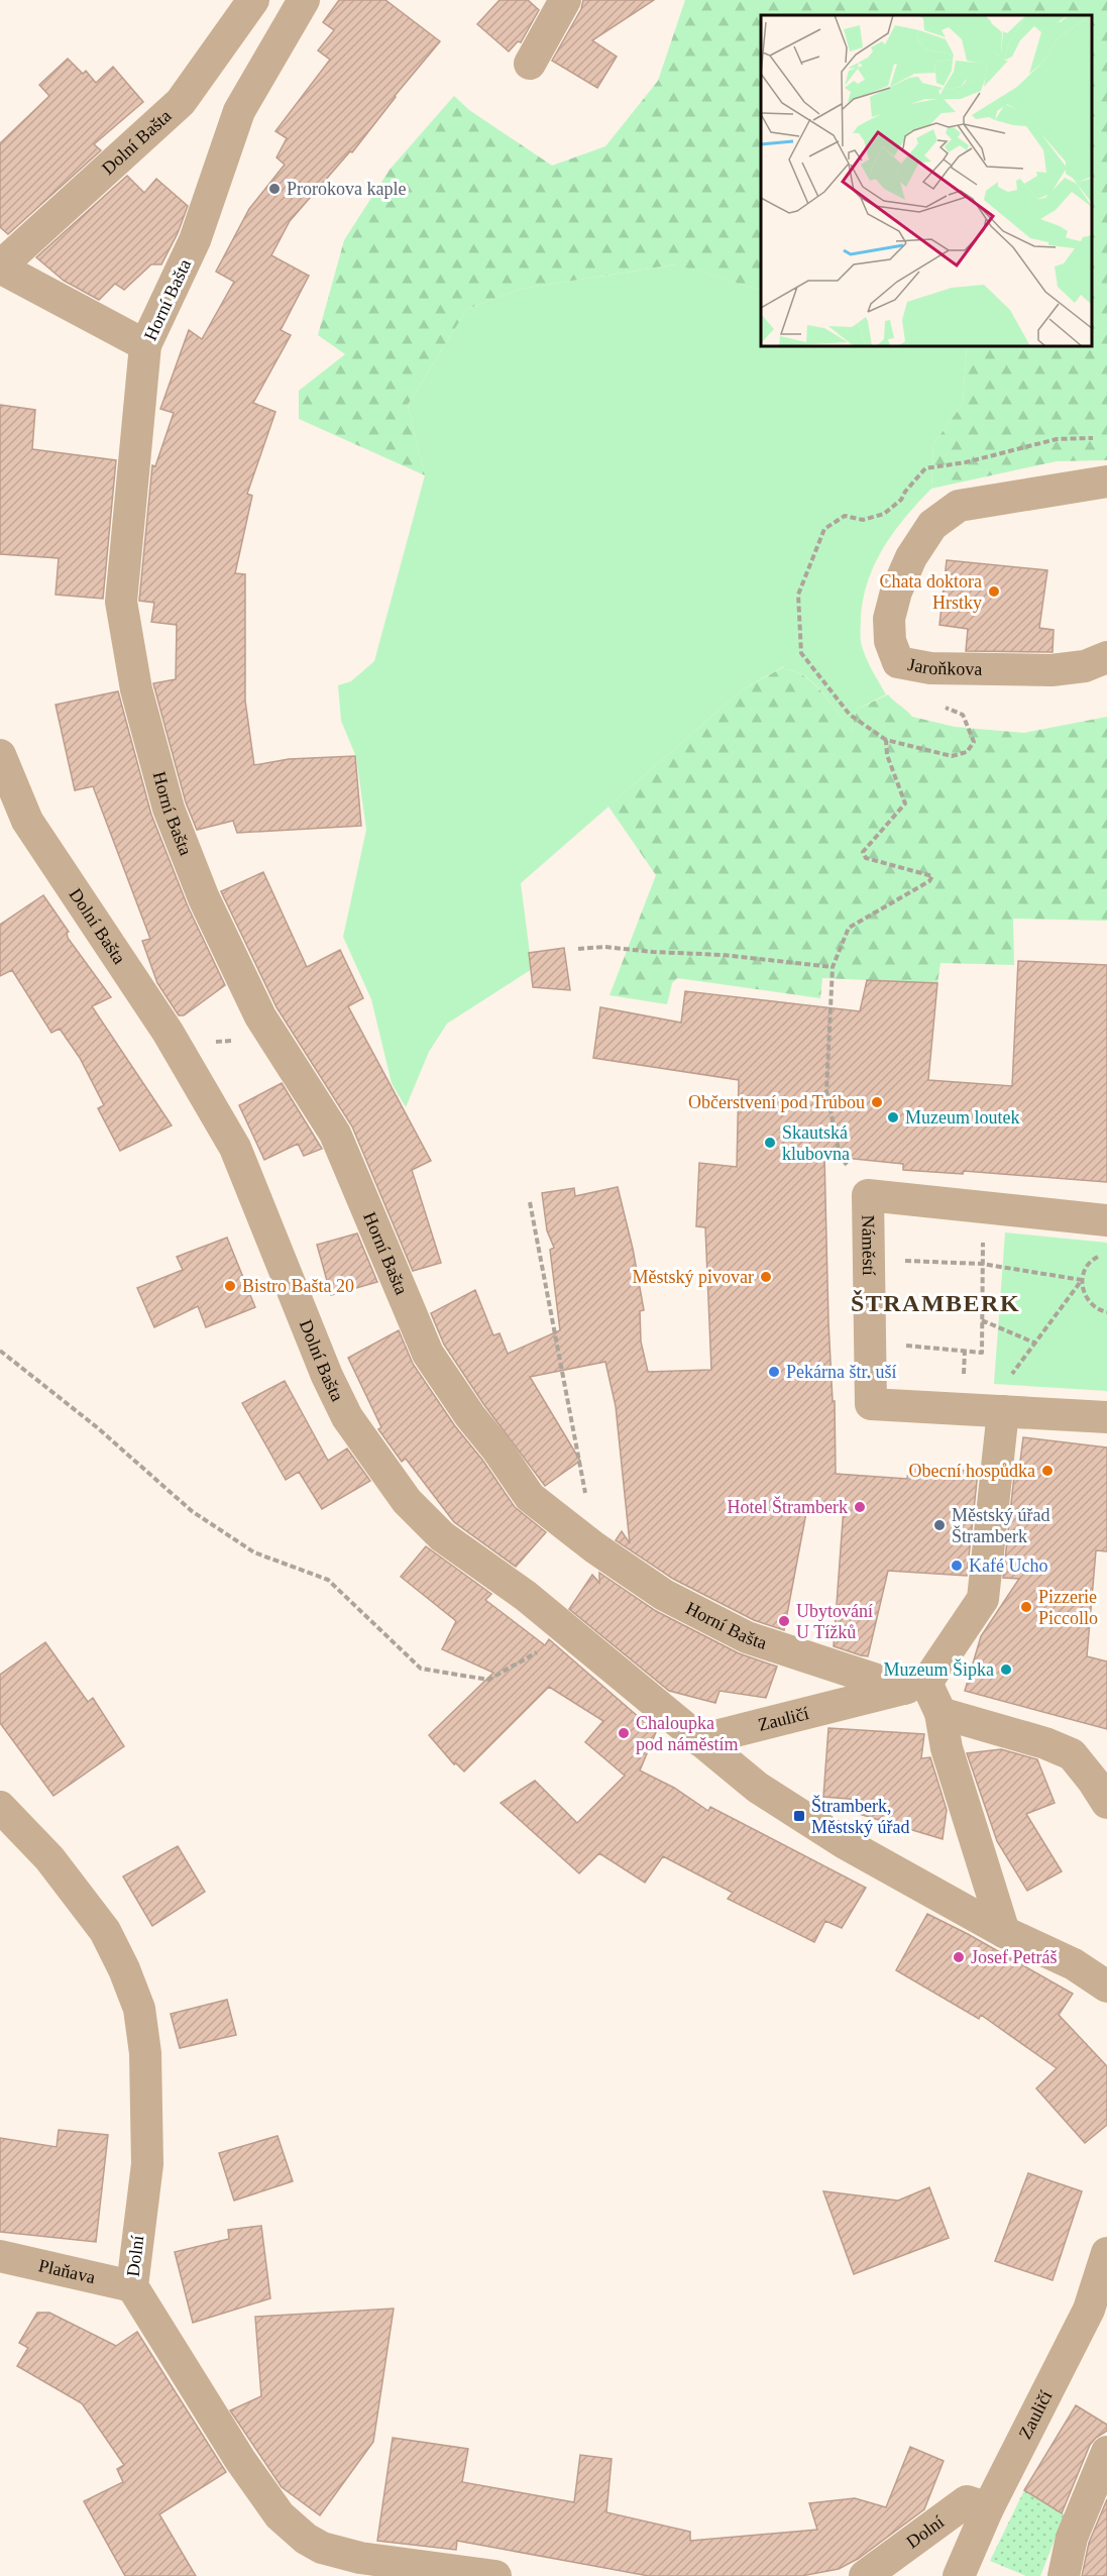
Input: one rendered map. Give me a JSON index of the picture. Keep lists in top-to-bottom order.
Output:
{
  "streets": {
    "street": [
      "Dolní Bašta",
      "Horní Bašta",
      "Jaroňkova",
      "Náměstí",
      "Zauličí",
      "Dolní",
      "Plaňava"
    ]
  },
  "crossings": [
    ["Dolní Bašta", "Zauličí"],
    ["Horní Bašta", "Zauličí"],
    ["Zauličí", "Dolní"],
    ["Dolní", "Plaňava"]
  ],
  "districts": ["ŠTRAMBERK"],
  "places": {
    "other": [
      "Prorokova kaple",
      "Chata doktora Hrstky",
      "Občerstvení pod Trúbou",
      "Muzeum loutek",
      "Skautská klubovna",
      "Městský pivovar",
      "Bistro Bašta 20",
      "Pekárna štr. uší",
      "Obecní hospůdka",
      "Hotel Štramberk",
      "Městský úřad Štramberk",
      "Kafé Ucho",
      "Pizzerie Piccollo",
      "Ubytování U Tížků",
      "Muzeum Šipka",
      "Chaloupka pod náměstím",
      "Josef Petráš"
    ],
    "transit": ["Štramberk, Městský úřad"]
  }
}
